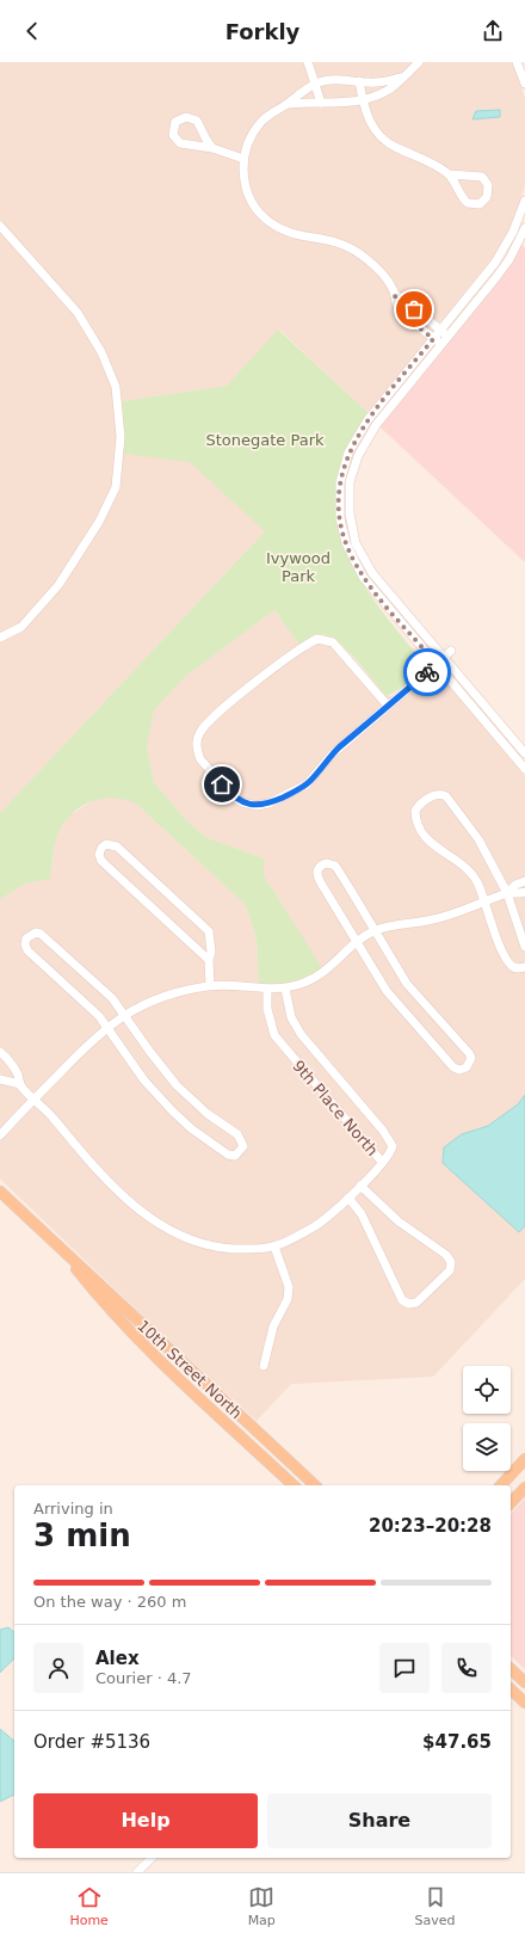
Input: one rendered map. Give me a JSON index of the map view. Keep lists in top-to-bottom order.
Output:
{
  "streets": {
    "main road": ["10th Street North"],
    "street": ["9th Place North"]
  },
  "parks": ["Stonegate Park", "Ivywood Park"],
  "page": {
    "header": "Forkly",
    "heading": ["3 min", "Arriving in", "20:23–20:28"],
    "panel": [
      "Alex",
      "Courier · 4.7",
      "Order #5136",
      "$47.65"
    ],
    "bar": "On the way · 260 m",
    "buttons": ["Help", "Share"],
    "tabs": ["Home", "Map", "Saved"]
  }
}
